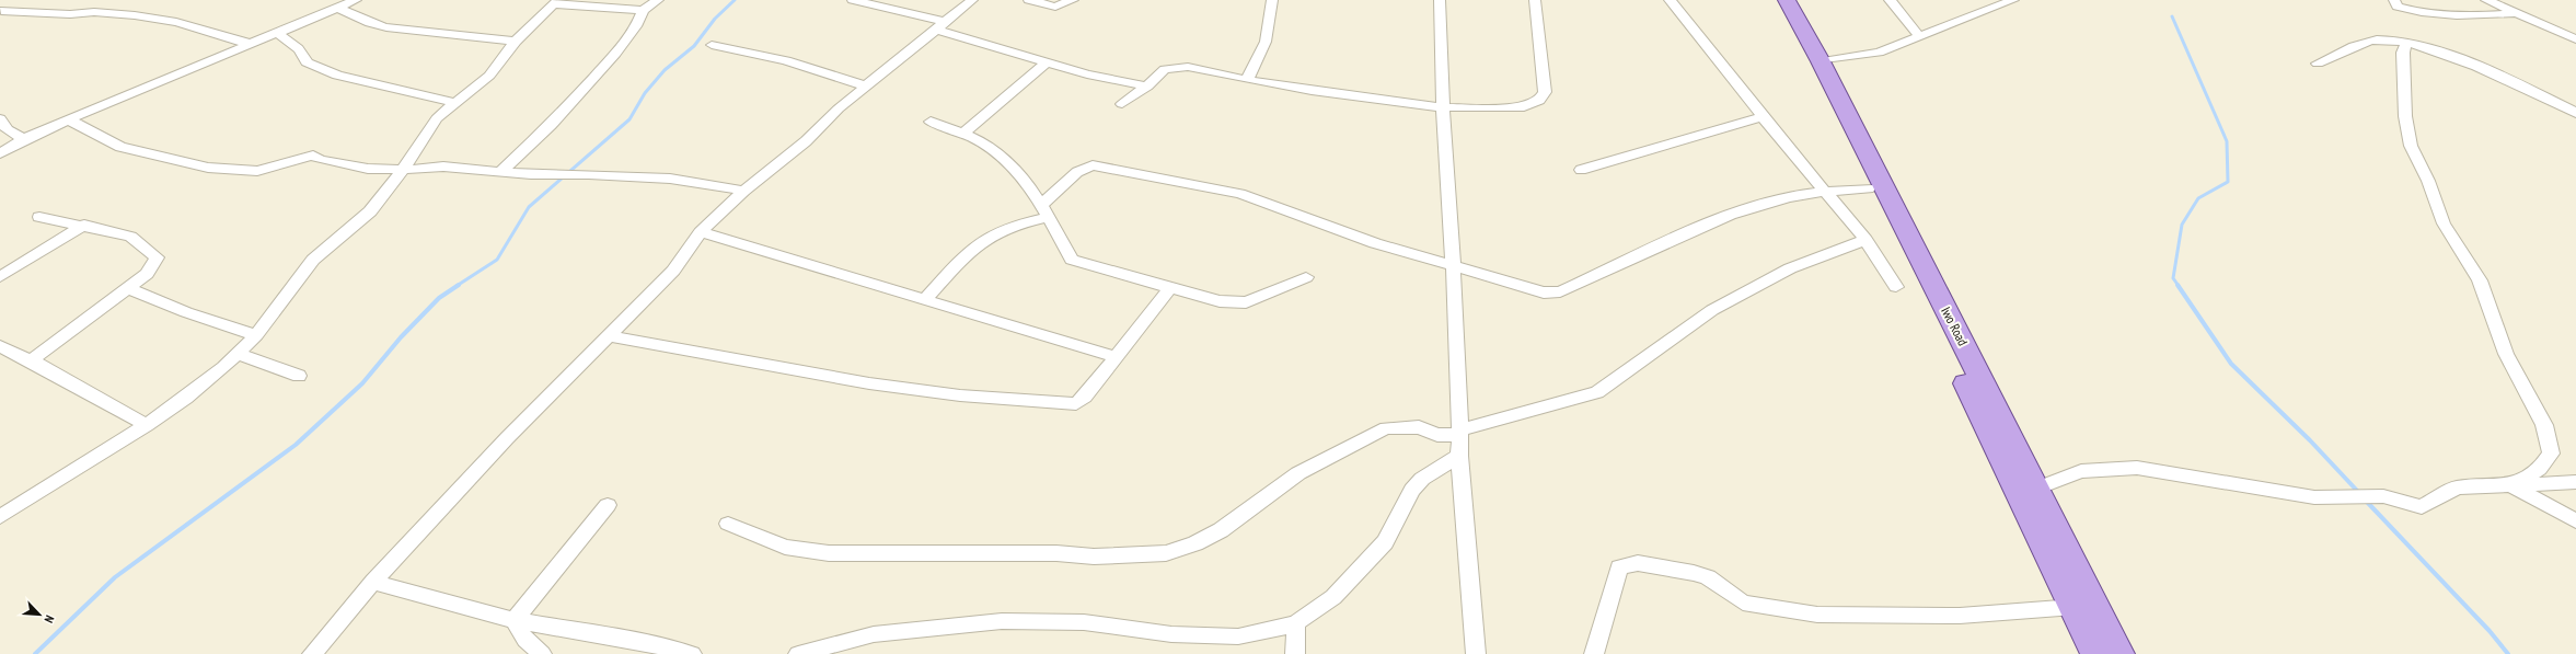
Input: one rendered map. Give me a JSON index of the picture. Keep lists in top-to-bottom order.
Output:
{
  "streets": {
    "main road": ["Iwo Road"]
  },
  "north": "bottom right"
}
